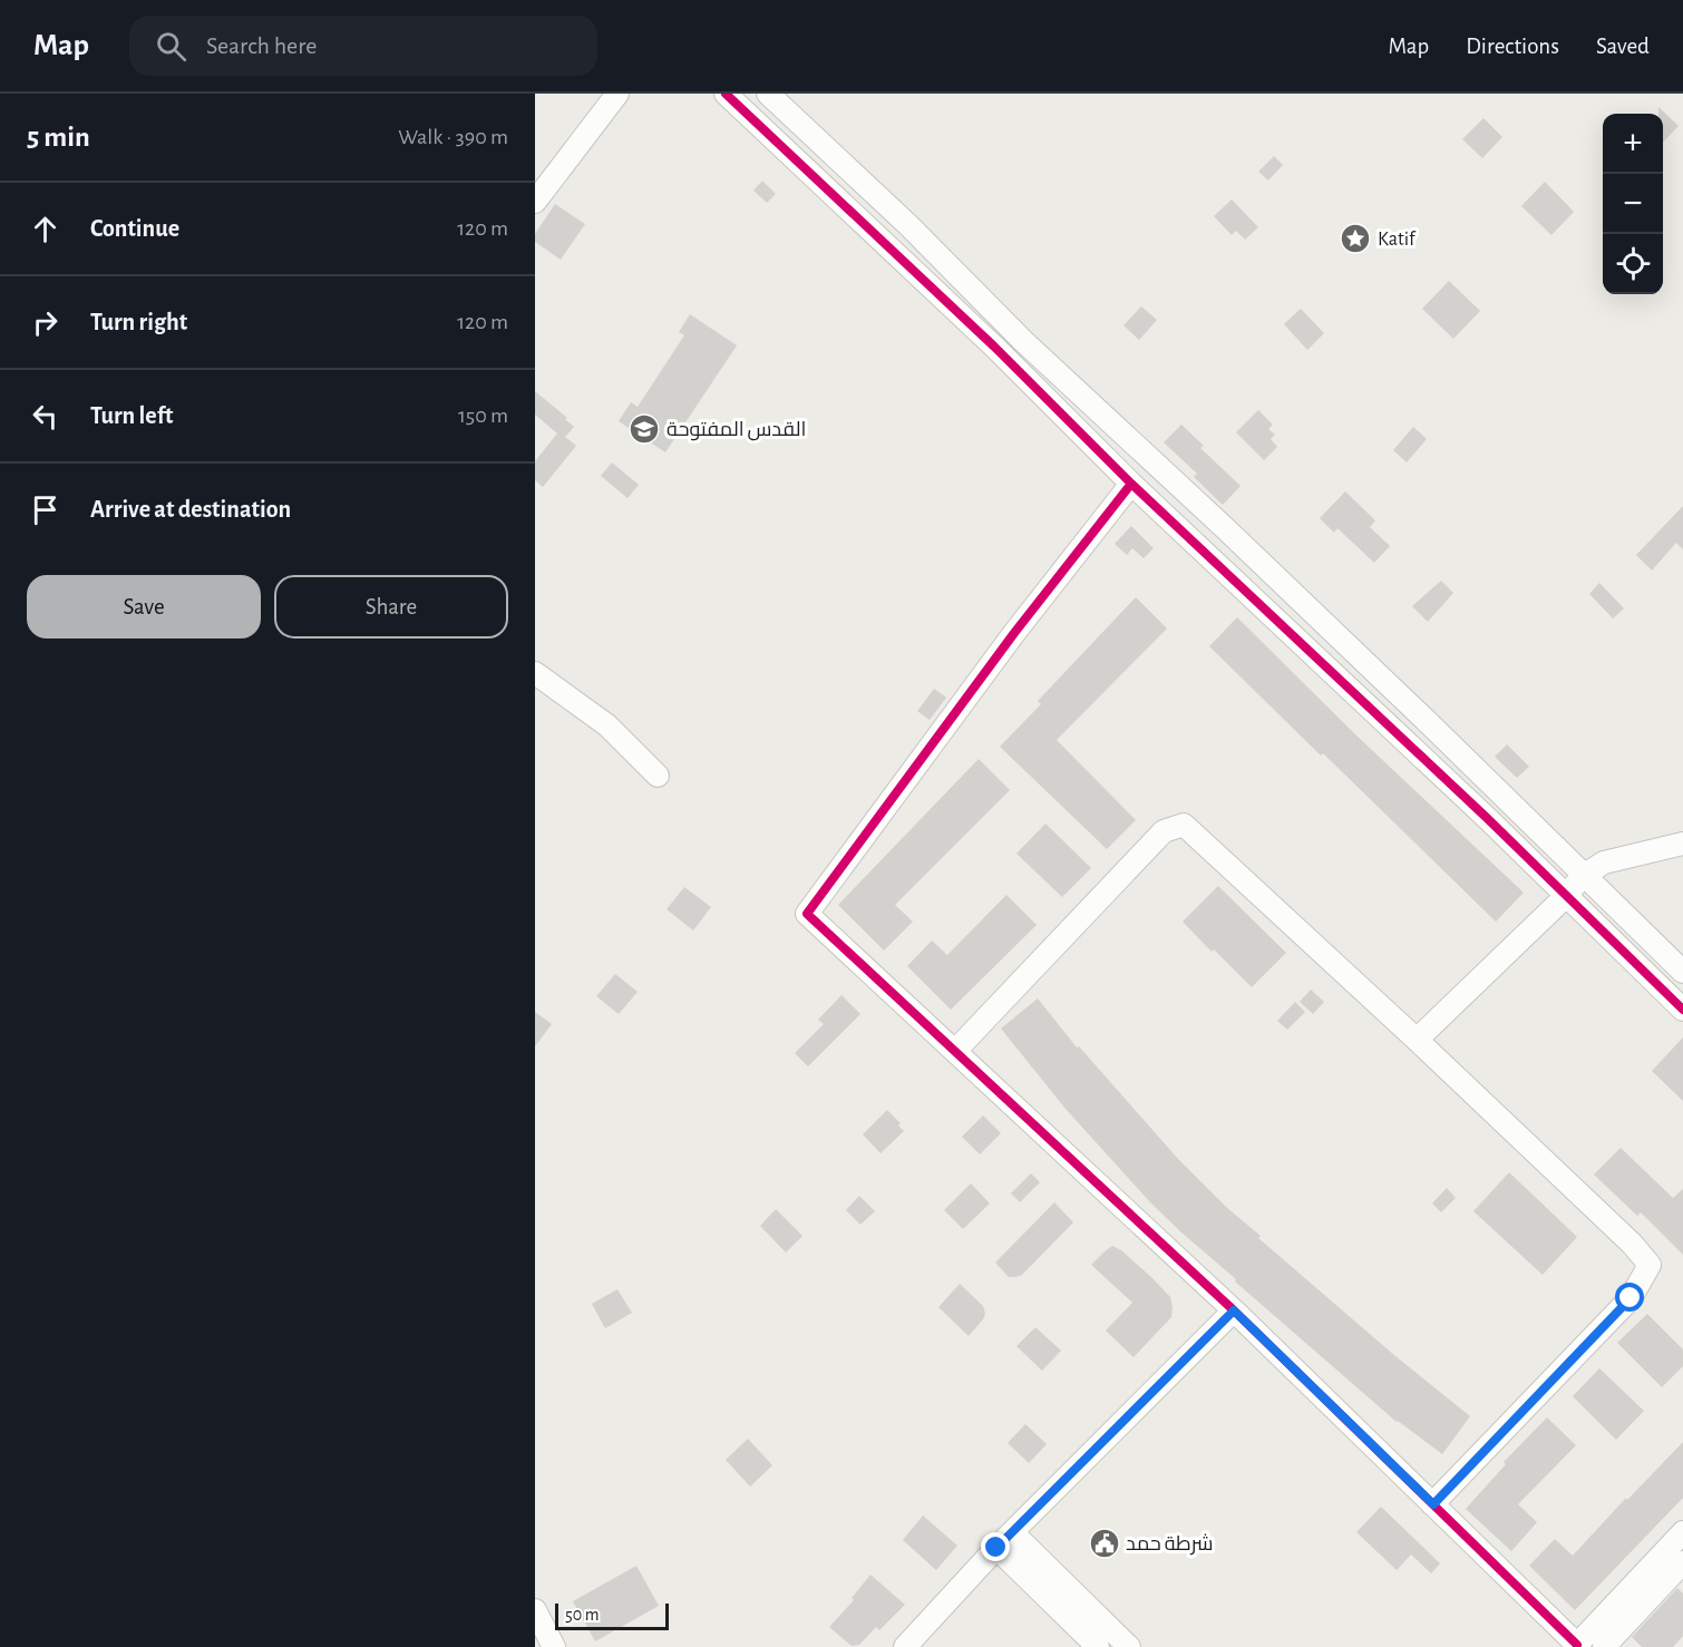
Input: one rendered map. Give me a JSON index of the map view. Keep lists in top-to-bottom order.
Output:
{
  "places": {
    "place": ["Katif"],
    "school or university": ["القدس المفتوحة"],
    "public building": ["شرطة حمد"]
  },
  "scale_bar": "50 m",
  "page": {
    "header": "Map",
    "search": "Search here",
    "nav": ["Map", "Directions", "Saved"],
    "heading": ["5 min", "Walk · 390 m"],
    "map_buttons": ["+", "−"],
    "list": [
      ["Continue", "120 m"],
      ["Turn right", "120 m"],
      ["Turn left", "150 m"],
      "Arrive at destination"
    ],
    "buttons": ["Save", "Share"],
    "scale": "50 m"
  }
}
